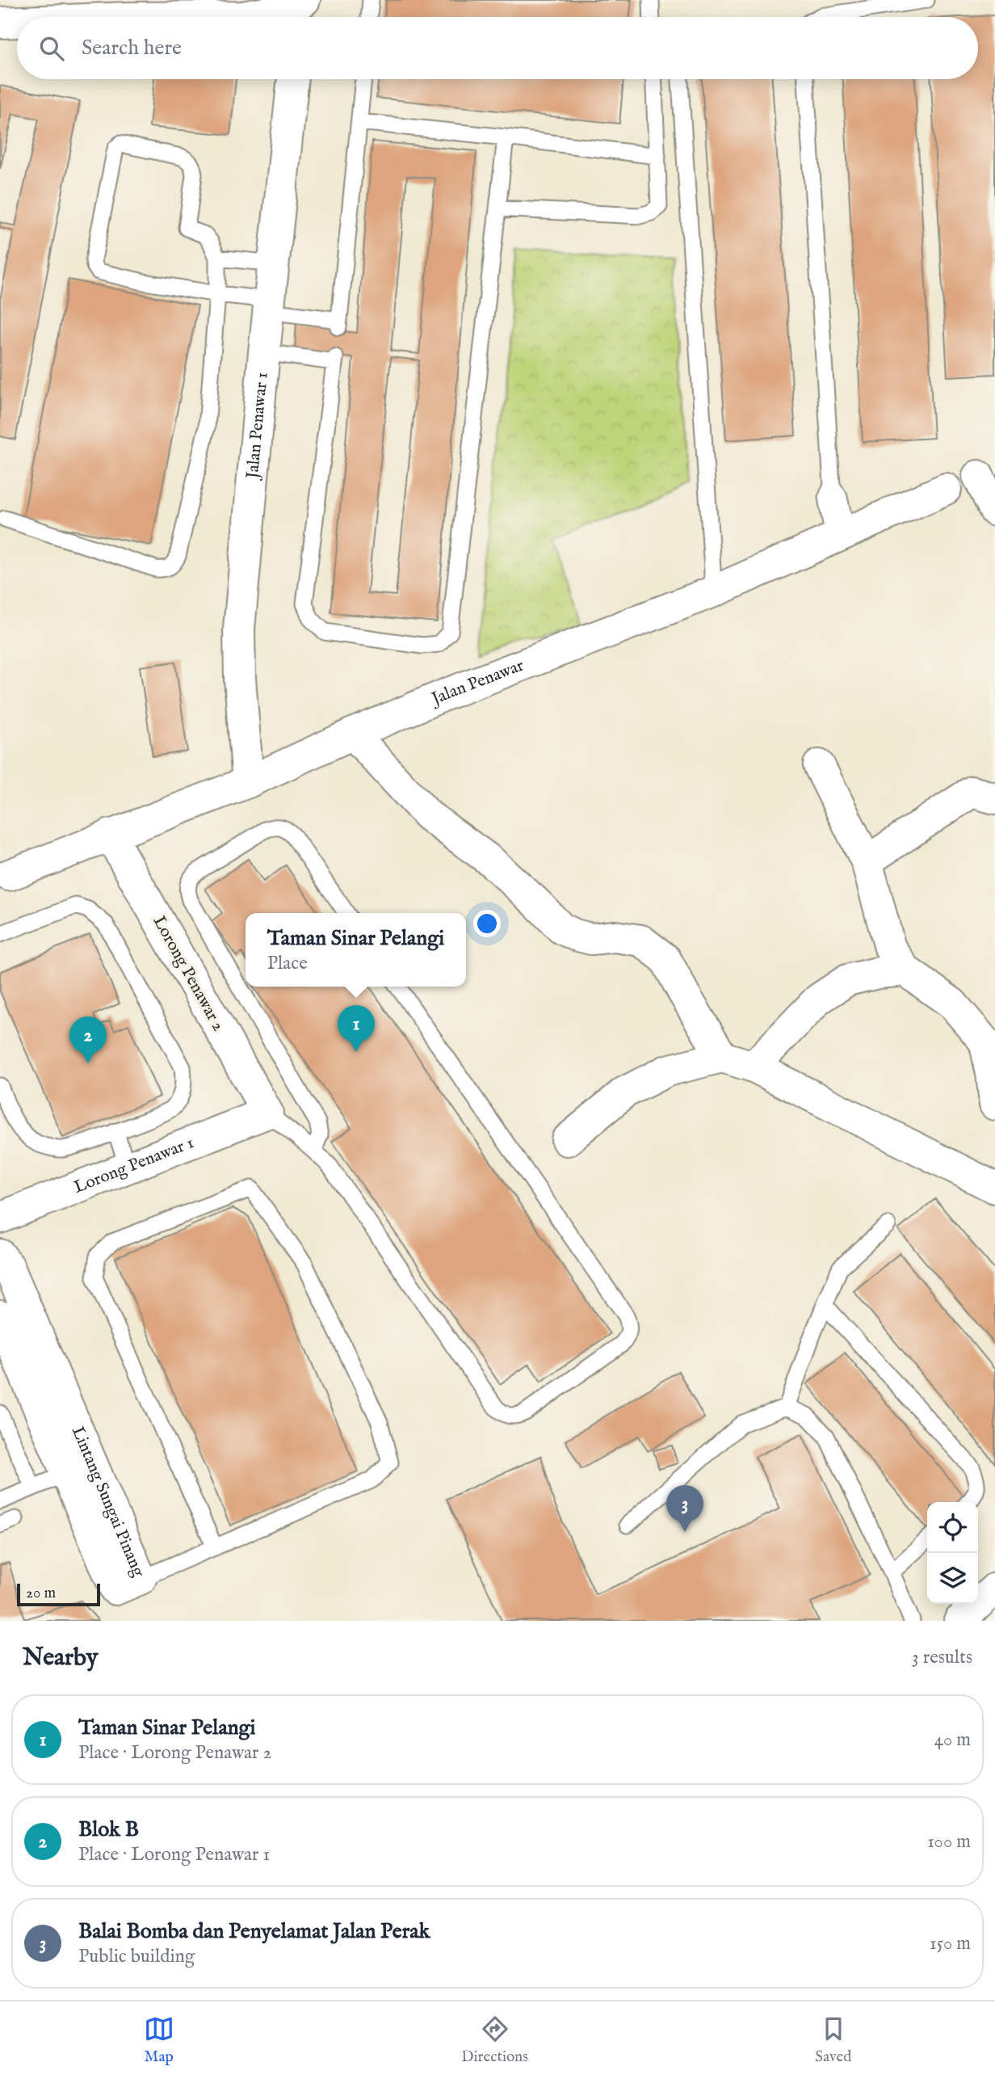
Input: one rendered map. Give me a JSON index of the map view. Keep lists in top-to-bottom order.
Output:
{
  "streets": {
    "street": [
      "Jalan Penawar 1",
      "Jalan Penawar",
      "Lorong Penawar 2",
      "Lorong Penawar 1",
      "Lintang Sungai Pinang"
    ]
  },
  "crossings": [
    ["Jalan Penawar 1", "Jalan Penawar"],
    ["Jalan Penawar", "Lorong Penawar 2"],
    ["Lorong Penawar 2", "Lorong Penawar 1"]
  ],
  "scale_bar": "20 m",
  "page": {
    "search": "Search here",
    "popup": ["Taman Sinar Pelangi", "Place"],
    "pins": ["1", "2", "3"],
    "scale": "20 m",
    "heading": ["Nearby", "3 results"],
    "list": [
      {
        "mark": "1",
        "name": "Taman Sinar Pelangi",
        "note": "Place · Lorong Penawar 2",
        "value": "40 m"
      },
      {
        "mark": "2",
        "name": "Blok B",
        "note": "Place · Lorong Penawar 1",
        "value": "100 m"
      },
      {
        "mark": "3",
        "name": "Balai Bomba dan Penyelamat Jalan Perak",
        "note": "Public building",
        "value": "150 m"
      }
    ],
    "nav": ["Map", "Directions", "Saved"]
  }
}
